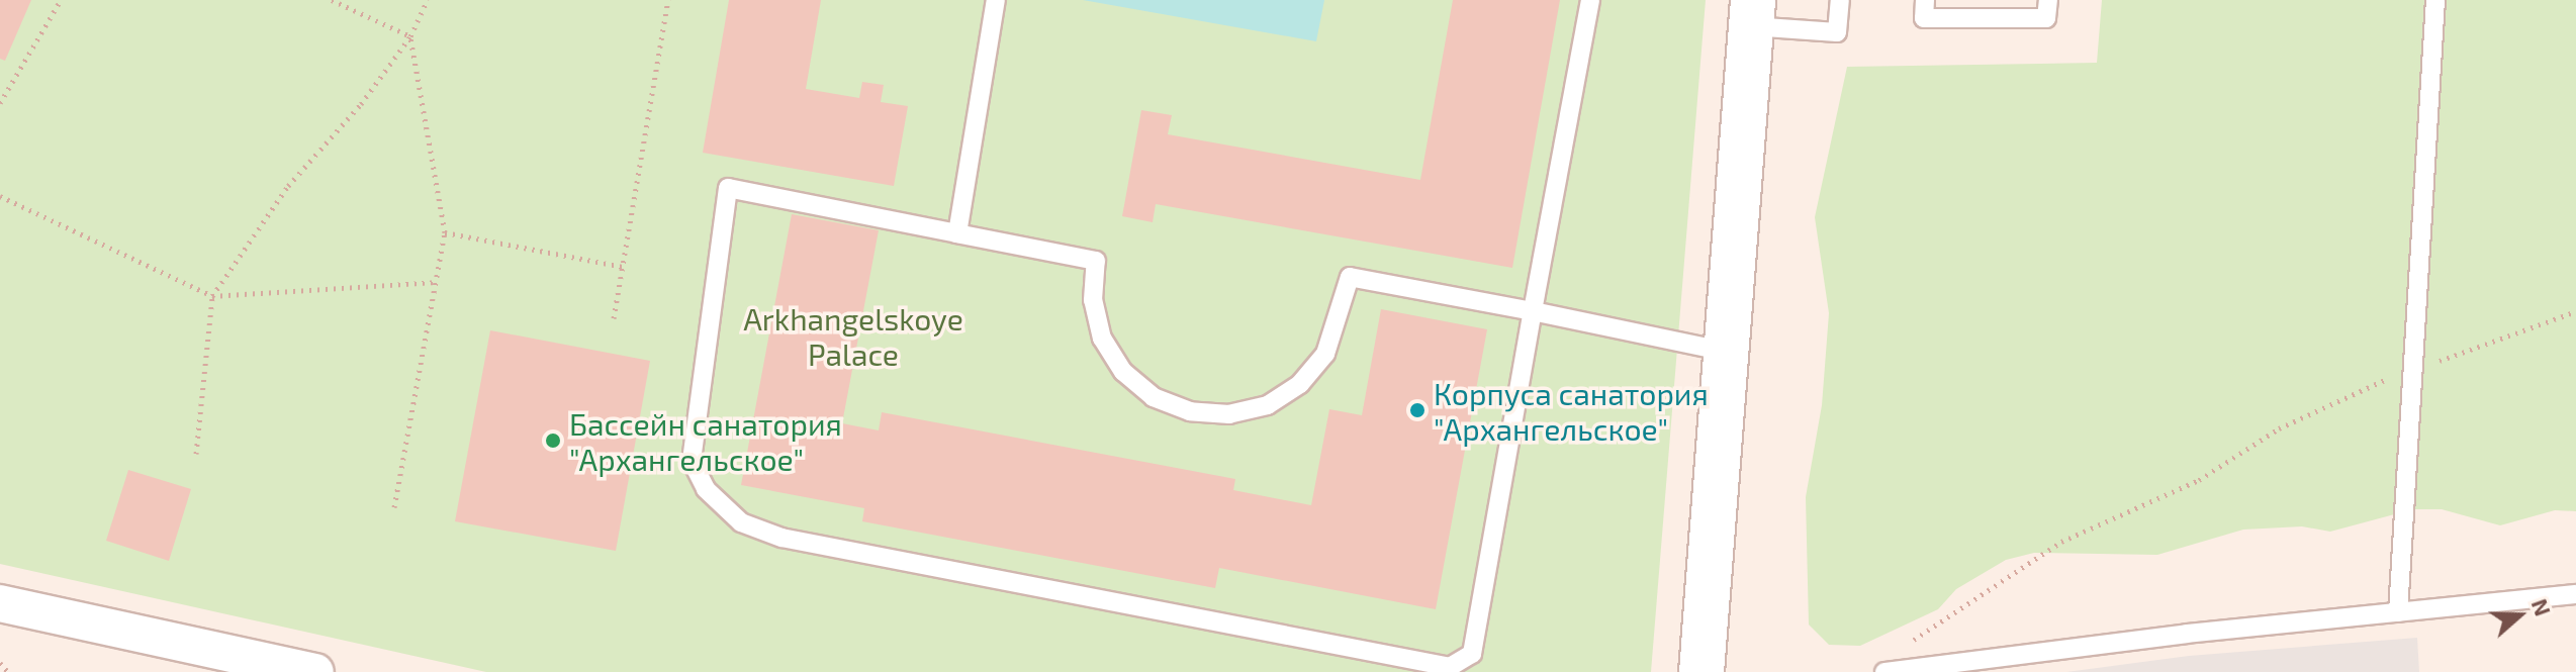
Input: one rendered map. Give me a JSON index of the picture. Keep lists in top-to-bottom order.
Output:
{
  "parks": ["Arkhangelskoye Palace"],
  "places": ["Корпуса санатория \"Архангельское\"", "Бассейн санатория \"Архангельское\""],
  "north": "right"
}
